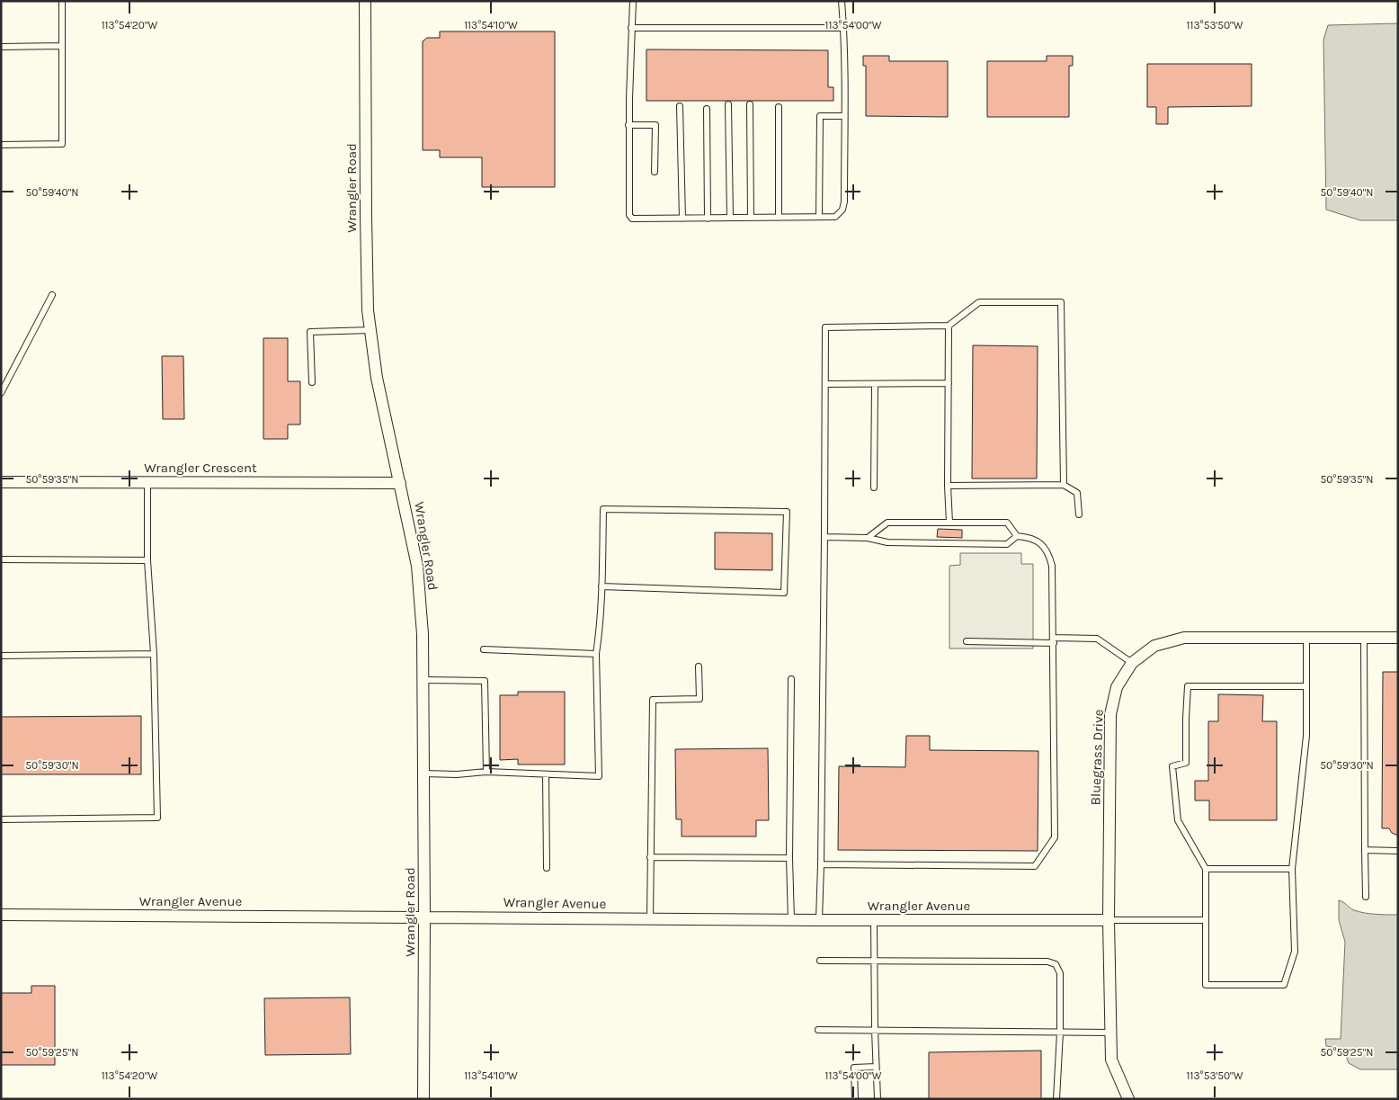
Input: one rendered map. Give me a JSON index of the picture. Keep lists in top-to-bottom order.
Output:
{
  "streets": {
    "street": [
      "Wrangler Road",
      "Wrangler Crescent",
      "Bluegrass Drive",
      "Wrangler Avenue"
    ]
  },
  "crossings": [
    ["Wrangler Road", "Wrangler Crescent"],
    ["Wrangler Road", "Wrangler Avenue"],
    ["Bluegrass Drive", "Wrangler Avenue"]
  ],
  "coordinates": [
    "113°54'20\"W",
    "113°54'10\"W",
    "113°54'00\"W",
    "113°53'50\"W",
    "50°59'40\"N",
    "50°59'35\"N",
    "50°59'30\"N",
    "50°59'25\"N"
  ]
}
